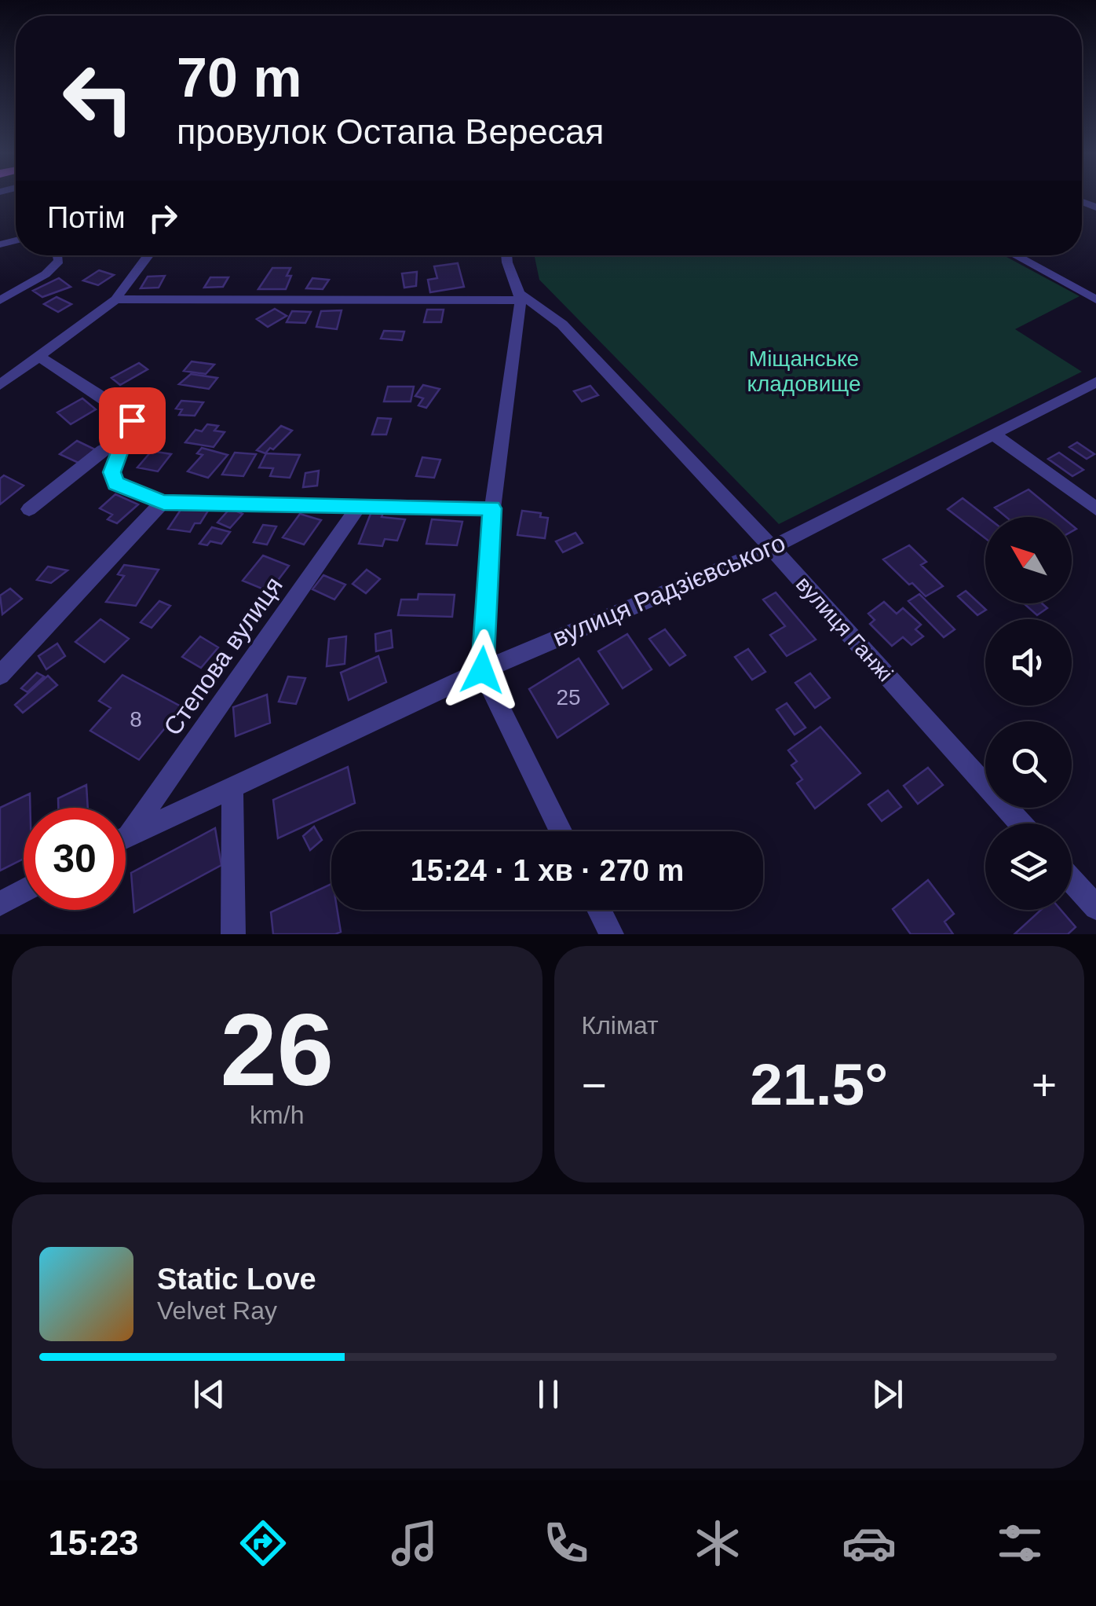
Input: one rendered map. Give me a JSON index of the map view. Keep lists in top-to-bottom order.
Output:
{
  "streets": {
    "street": ["вулиця Радзієвського", "вулиця Ганжі", "Степова вулиця"]
  },
  "crossings": [
    ["вулиця Радзієвського", "вулиця Ганжі"],
    ["вулиця Радзієвського", "Степова вулиця"]
  ],
  "parks": ["Міщанське кладовище"],
  "house_numbers": ["25", "8"],
  "north": "top left",
  "page": {
    "turn": ["70 m", "провулок Остапа Вересая"],
    "then": "Потім",
    "limit": "30",
    "trip": "15:24 · 1 хв · 270 m",
    "tile": [
      ["26", "km/h"],
      "Клімат"
    ],
    "heat": ["−", "21.5°", "+"],
    "song": ["Static Love", "Velvet Ray"],
    "tabs": "15:23"
  }
}
